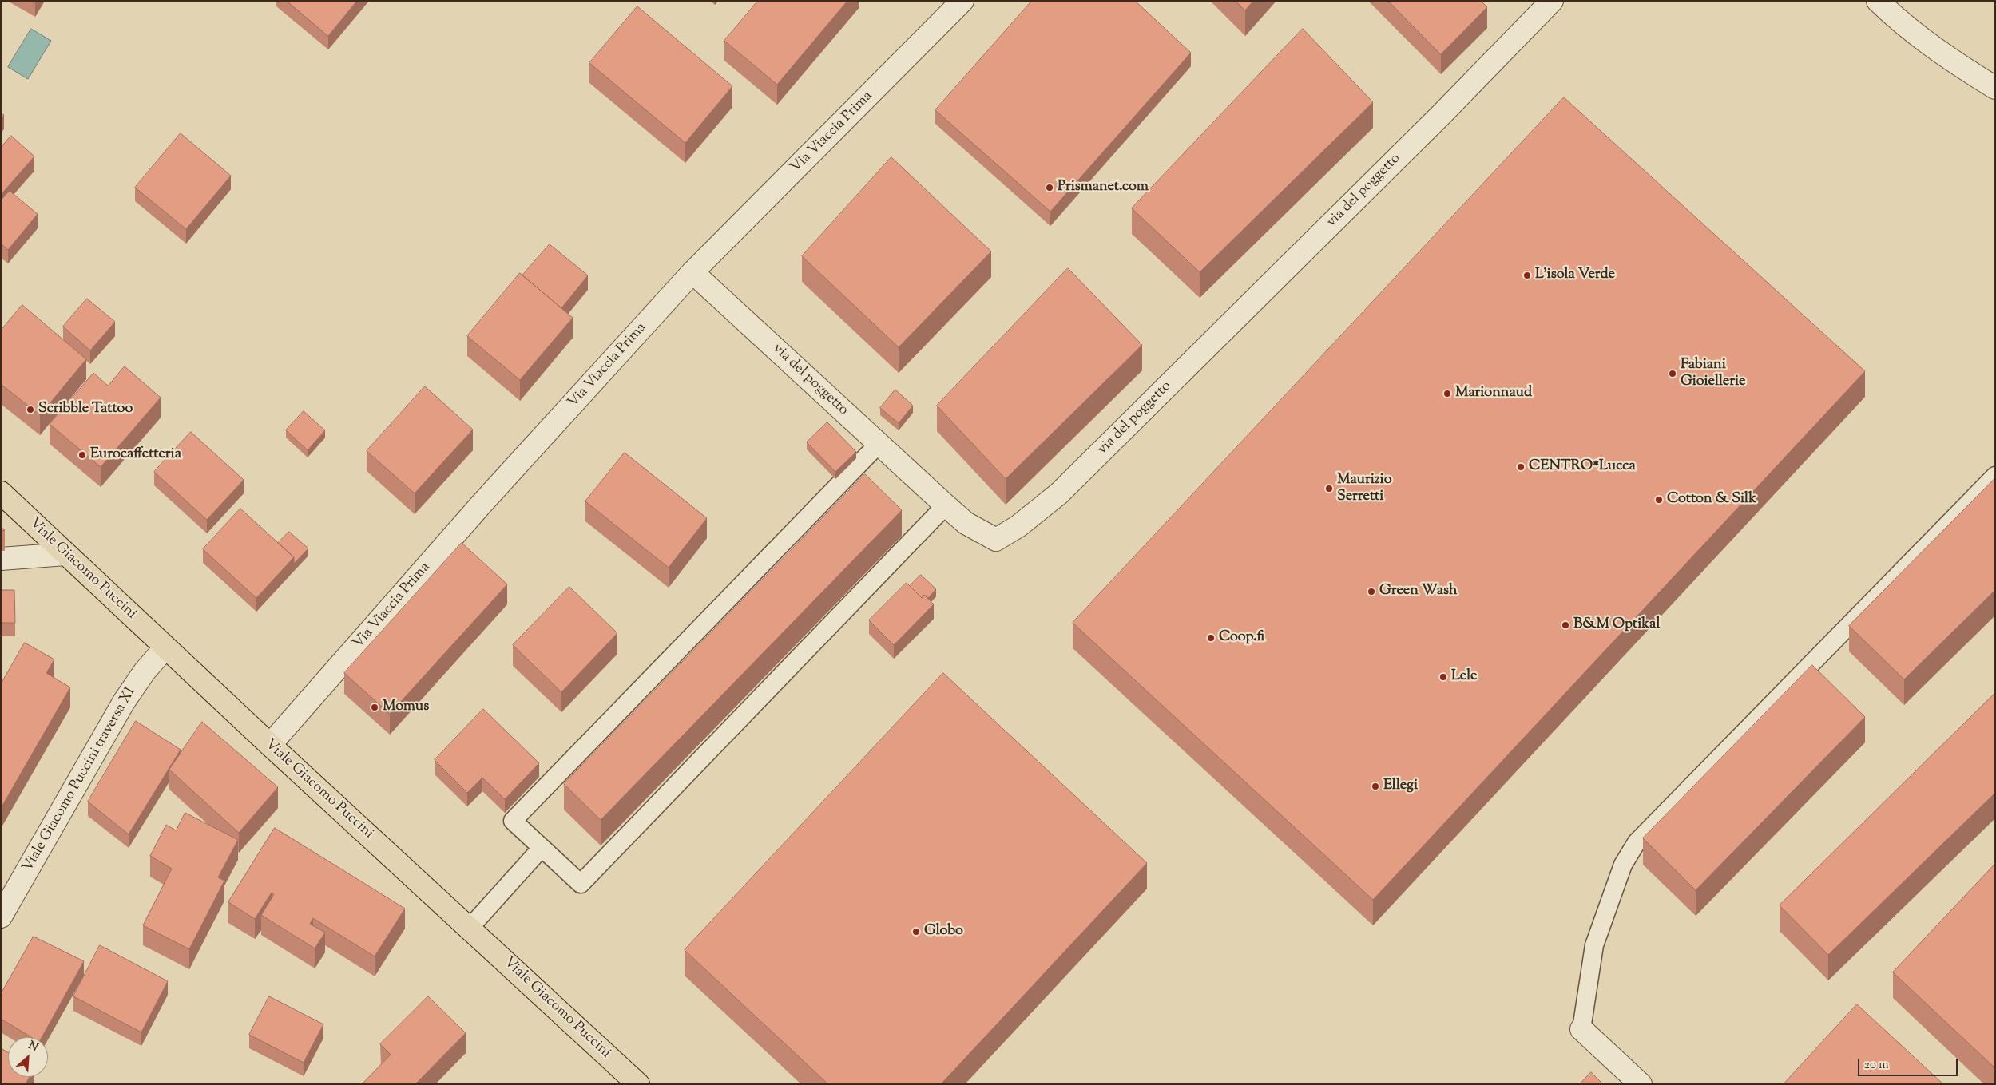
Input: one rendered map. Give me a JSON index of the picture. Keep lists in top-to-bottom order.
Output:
{
  "streets": {
    "main road": ["Viale Giacomo Puccini"],
    "street": ["Via Viaccia Prima", "via del poggetto", "Viale Giacomo Puccini traversa XI"]
  },
  "crossings": [
    ["Via Viaccia Prima", "via del poggetto"],
    ["Via Viaccia Prima", "Viale Giacomo Puccini"],
    ["Viale Giacomo Puccini", "Viale Giacomo Puccini traversa XI"]
  ],
  "places": [
    "Prismanet.com",
    "L'isola Verde",
    "Fabiani Gioiellerie",
    "Marionnaud",
    "Scribble Tattoo",
    "Eurocaffetteria",
    "CENTRO*Lucca",
    "Maurizio Serretti",
    "Cotton & Silk",
    "Green Wash",
    "B&M Optikal",
    "Coop.fi",
    "Lele",
    "Momus",
    "Ellegi",
    "Globo"
  ],
  "scale_bar": "20 m",
  "north": "top right"
}
